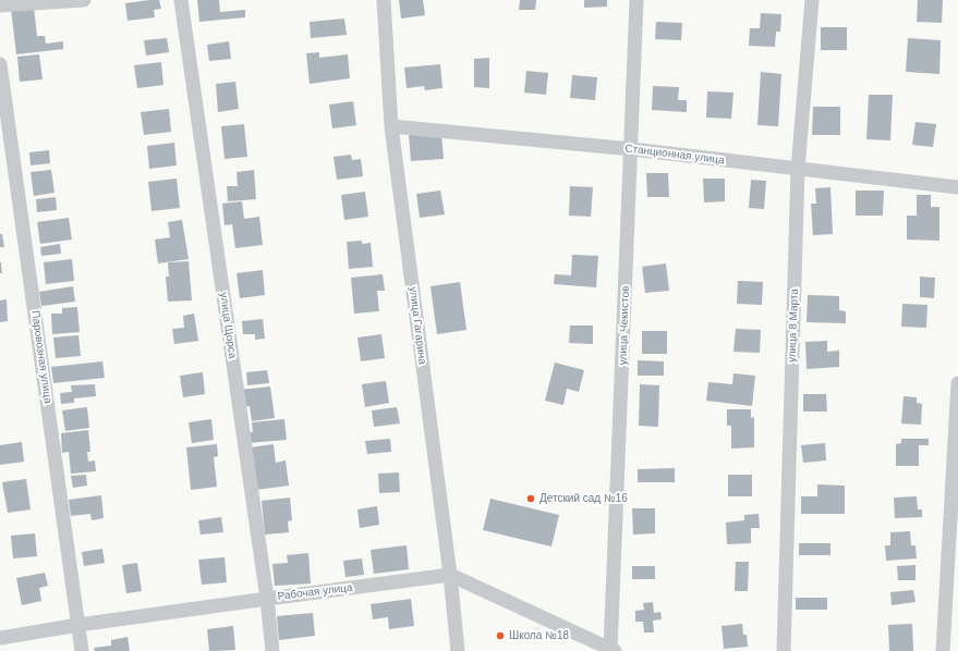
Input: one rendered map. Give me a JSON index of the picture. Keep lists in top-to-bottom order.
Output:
{
  "streets": {
    "street": [
      "Станционная улица",
      "улица Щорса",
      "улица Гагарина",
      "улица Чекистов",
      "улица 8 Марта",
      "Паровозная улица",
      "Рабочая улица"
    ]
  },
  "crossings": [
    ["Станционная улица", "улица Гагарина"],
    ["Станционная улица", "улица Чекистов"],
    ["Станционная улица", "улица 8 Марта"],
    ["улица Щорса", "Рабочая улица"],
    ["улица Гагарина", "Рабочая улица"],
    ["Паровозная улица", "Рабочая улица"]
  ],
  "places": ["Детский сад №16", "Школа №18"]
}
